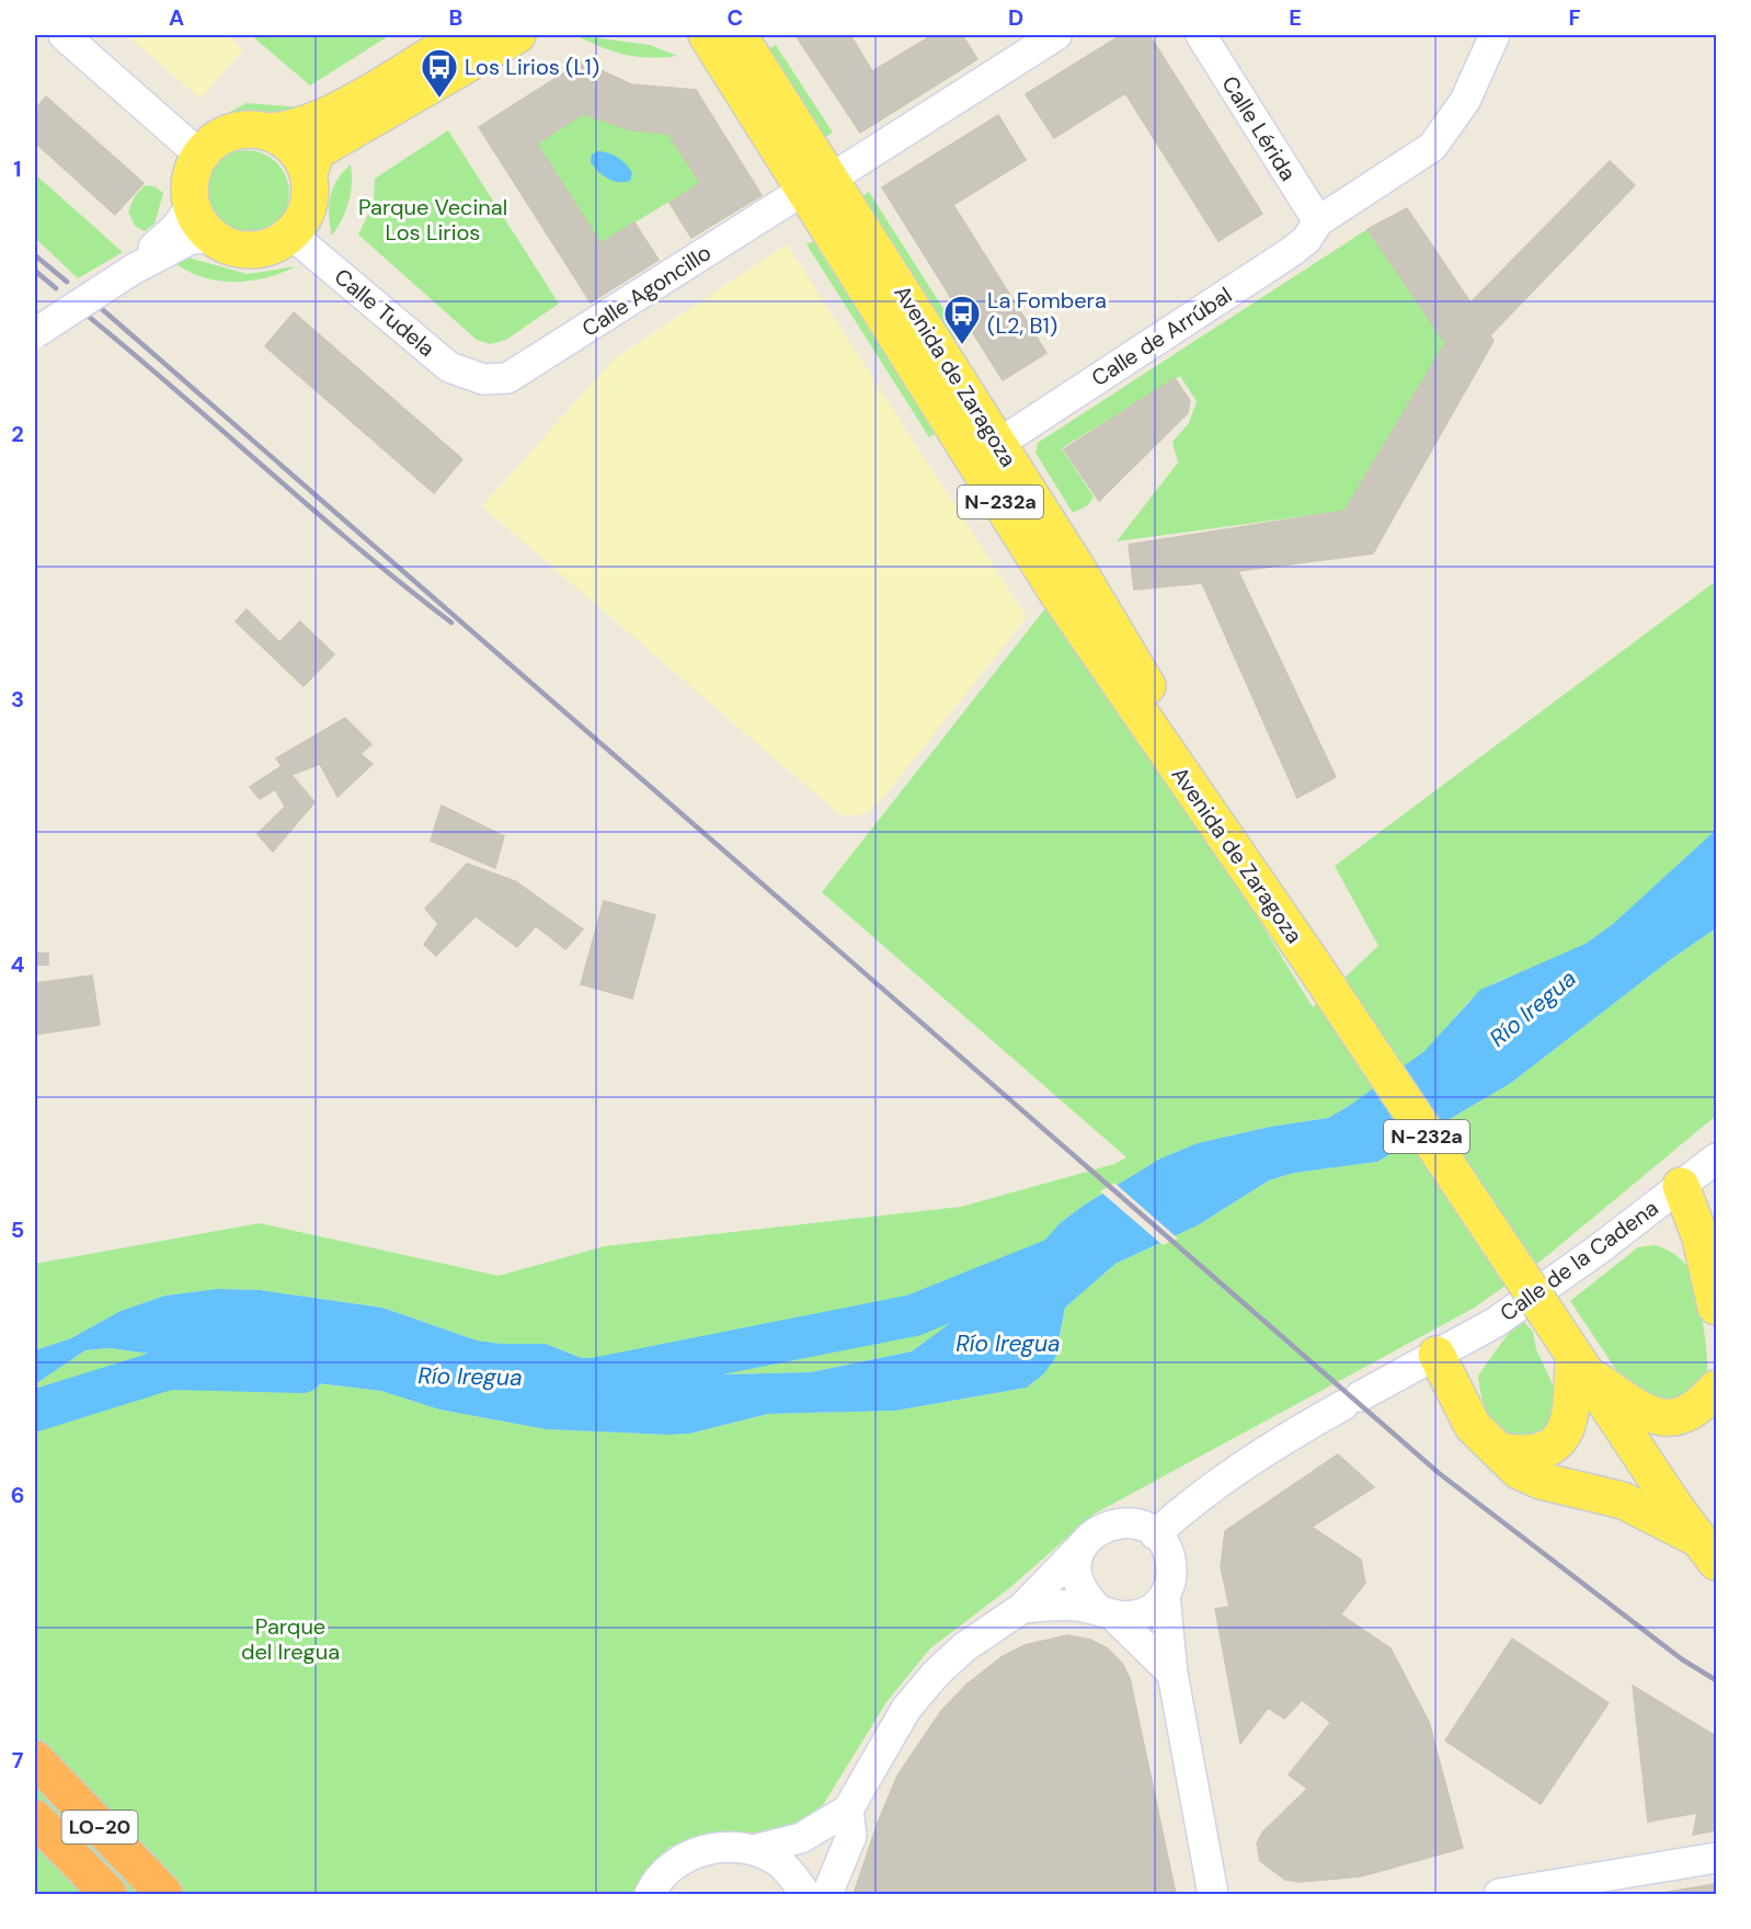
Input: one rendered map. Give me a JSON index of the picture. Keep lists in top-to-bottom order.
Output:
{
  "streets": {
    "highway": ["LO-20"],
    "main road": ["Avenida de Zaragoza", "N-232a"],
    "street": [
      "Calle Lérida",
      "Calle Agoncillo",
      "Calle Tudela",
      "Calle de Arrúbal",
      "Calle de la Cadena"
    ]
  },
  "crossings": [
    ["Calle Lérida", "Calle de Arrúbal"],
    ["Calle Agoncillo", "Calle Tudela"],
    ["Calle Agoncillo", "Avenida de Zaragoza"],
    ["Calle de Arrúbal", "Avenida de Zaragoza"],
    ["Avenida de Zaragoza", "N-232a"]
  ],
  "water": ["Río Iregua"],
  "parks": ["Parque Vecinal Los Lirios", "Parque del Iregua"],
  "places": {
    "bus stop": ["Los Lirios (L1)", "La Fombera (L2, B1)"]
  },
  "grid": {
    "columns": [
      "A",
      "B",
      "C",
      "D",
      "E",
      "F"
    ],
    "rows": [
      "1",
      "2",
      "3",
      "4",
      "5",
      "6",
      "7"
    ]
  }
}
